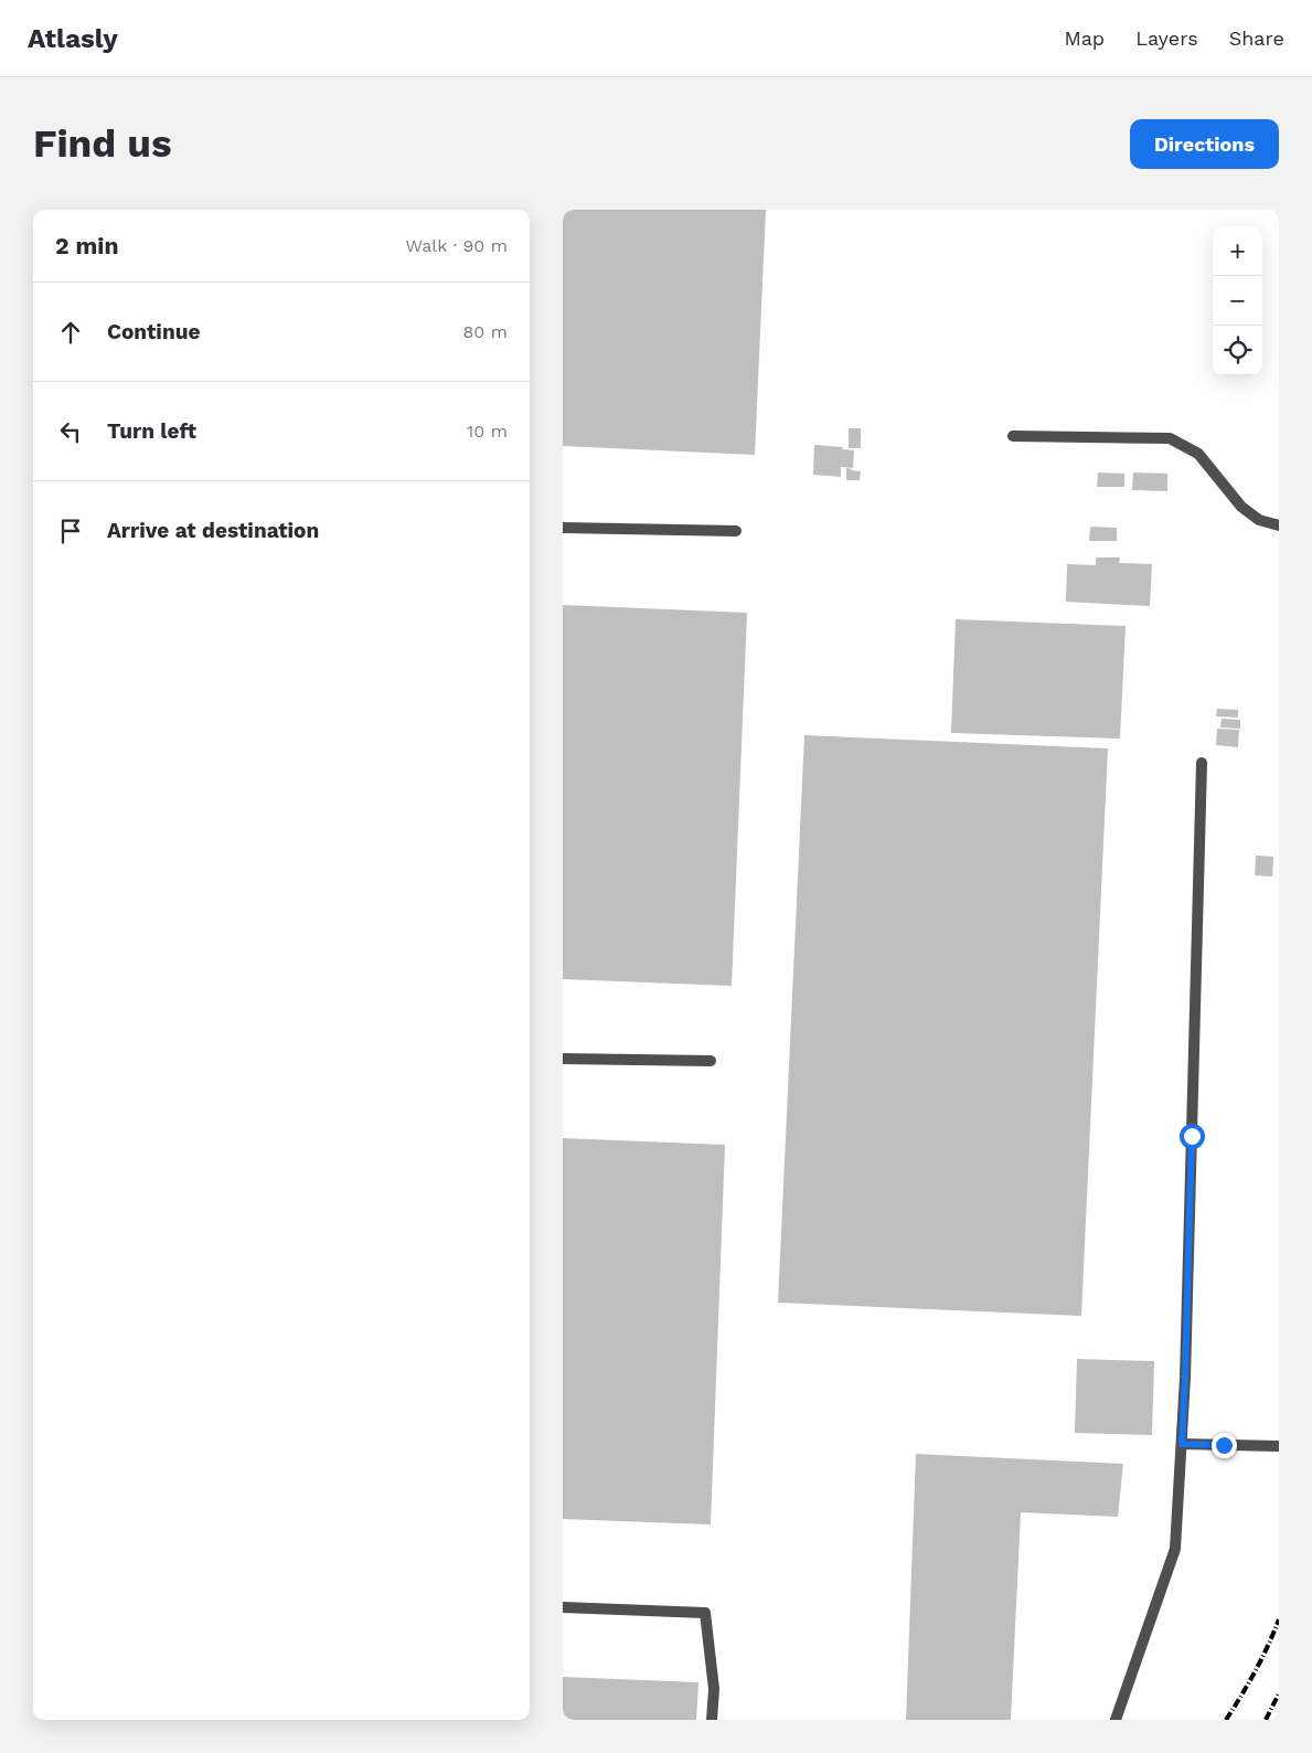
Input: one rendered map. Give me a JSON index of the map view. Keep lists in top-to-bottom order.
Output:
{
  "page": {
    "header": "Atlasly",
    "nav": ["Map", "Layers", "Share"],
    "buttons": "Directions",
    "title": "Find us",
    "heading": ["2 min", "Walk · 90 m"],
    "map_buttons": ["+", "−"],
    "list": [
      ["Continue", "80 m"],
      ["Turn left", "10 m"],
      "Arrive at destination"
    ]
  }
}
